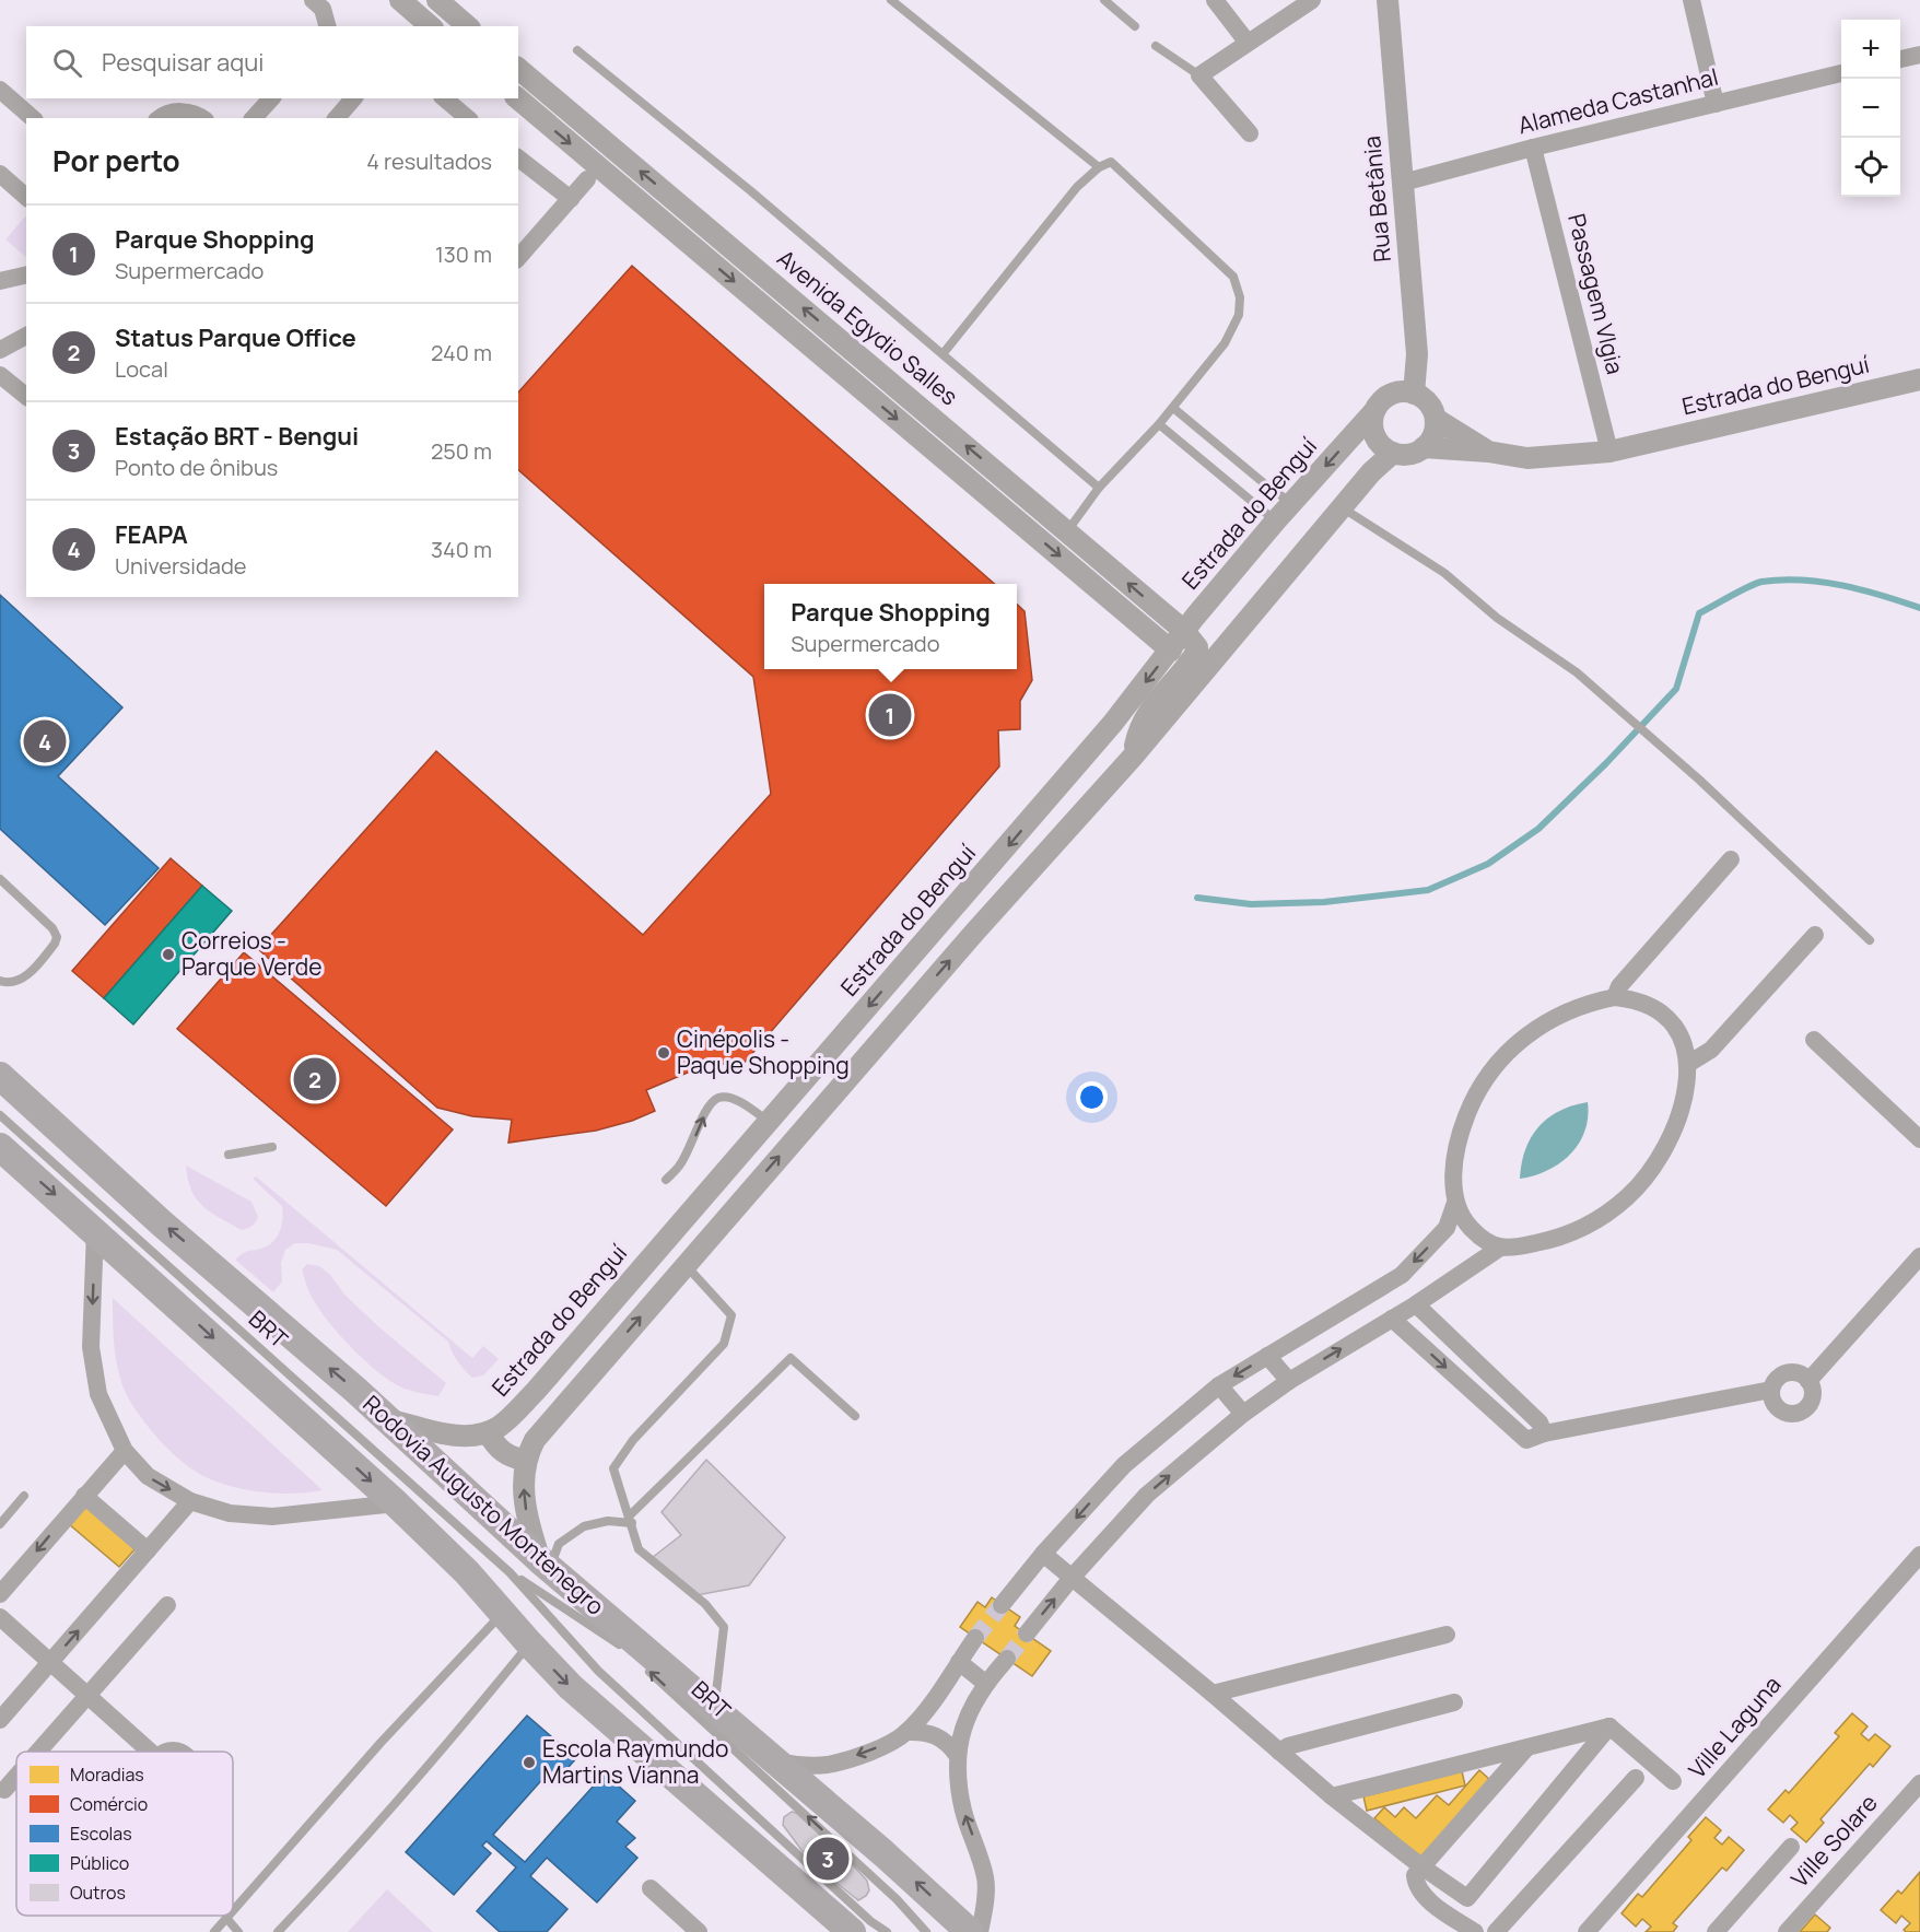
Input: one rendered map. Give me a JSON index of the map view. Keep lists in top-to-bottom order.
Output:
{
  "streets": {
    "main road": ["Rodovia Augusto Montenegro"],
    "street": [
      "Alameda Castanhal",
      "Rua Betânia",
      "Passagem Vlgia",
      "Avenida Egydio Salles",
      "Estrada do Benguí",
      "Ville Laguna",
      "Ville Solare"
    ],
    "lane": ["BRT"]
  },
  "crossings": [
    ["Alameda Castanhal", "Rua Betânia"],
    ["Alameda Castanhal", "Passagem Vlgia"],
    ["Rua Betânia", "Estrada do Benguí"],
    ["Passagem Vlgia", "Estrada do Benguí"],
    ["Avenida Egydio Salles", "Estrada do Benguí"]
  ],
  "places": ["Correios - Parque Verde", "Cinépolis - Paque Shopping", "Escola Raymundo Martins Vianna"],
  "legend": [
    "Moradias",
    "Comércio",
    "Escolas",
    "Público",
    "Outros"
  ],
  "page": {
    "map_buttons": ["+", "−"],
    "search": "Pesquisar aqui",
    "heading": ["Por perto", "4 resultados"],
    "list": [
      {
        "mark": "1",
        "name": "Parque Shopping",
        "note": "Supermercado",
        "value": "130 m"
      },
      {
        "mark": "2",
        "name": "Status Parque Office",
        "note": "Local",
        "value": "240 m"
      },
      {
        "mark": "3",
        "name": "Estação BRT - Bengui",
        "note": "Ponto de ônibus",
        "value": "250 m"
      },
      {
        "mark": "4",
        "name": "FEAPA",
        "note": "Universidade",
        "value": "340 m"
      }
    ],
    "popup": ["Parque Shopping", "Supermercado"],
    "pins": [
      "1",
      "4",
      "2",
      "3"
    ]
  }
}
